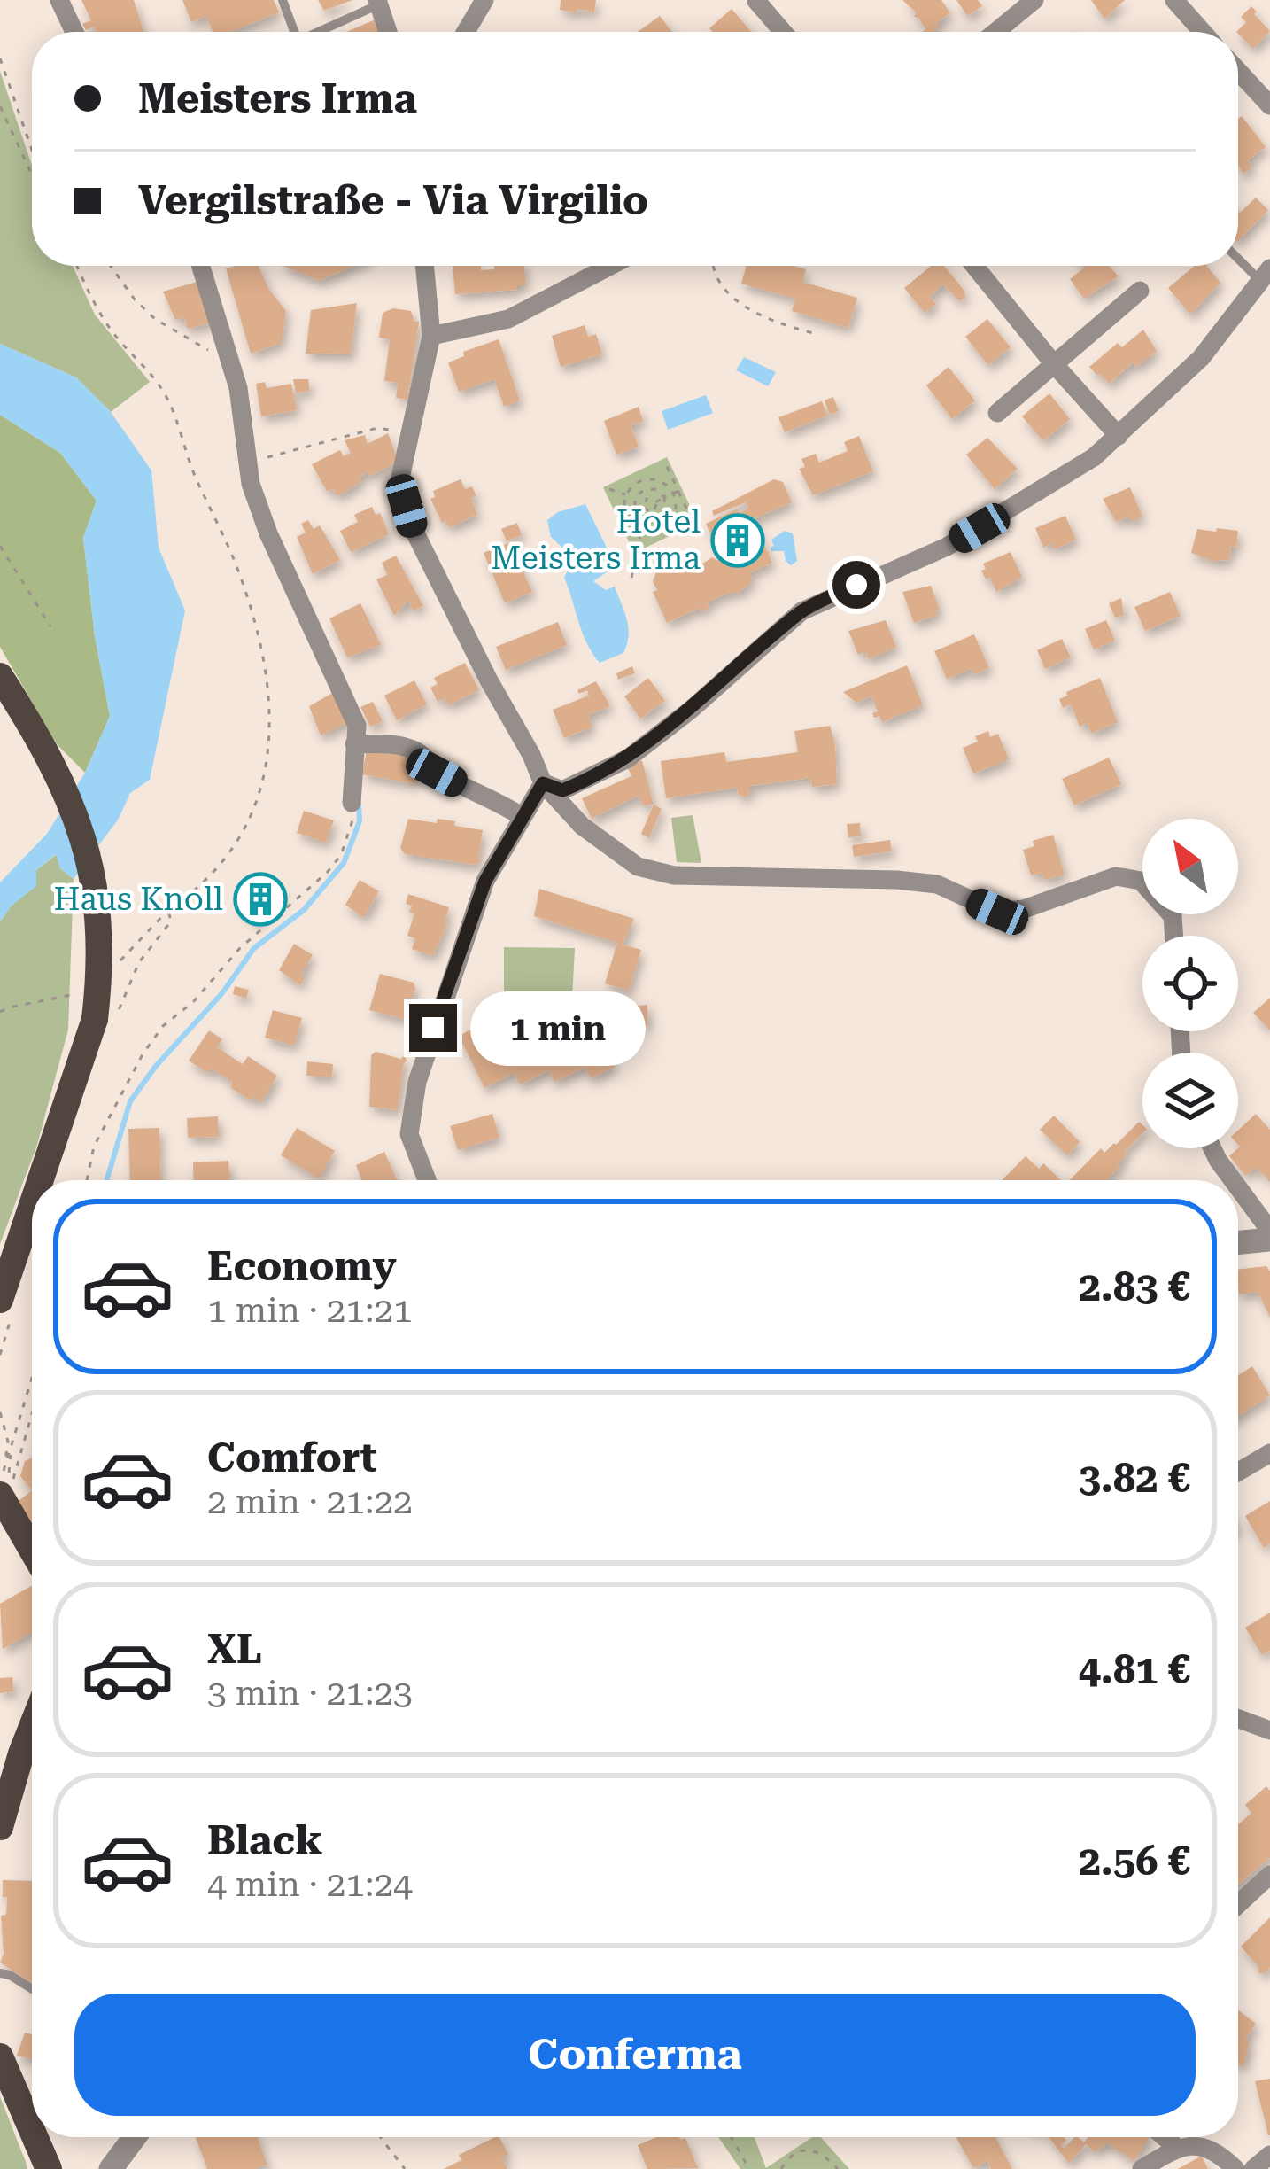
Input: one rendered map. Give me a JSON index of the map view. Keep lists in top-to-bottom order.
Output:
{
  "places": {
    "building": ["Hotel Meisters Irma", "Haus Knoll"]
  },
  "north": "top left",
  "page": {
    "banner": ["Meisters Irma", "Vergilstraße - Via Virgilio"],
    "bubble": "1 min",
    "list": [
      {
        "name": "Economy",
        "note": "1 min · 21:21",
        "value": "2.83 €"
      },
      {
        "name": "Comfort",
        "note": "2 min · 21:22",
        "value": "3.82 €"
      },
      {
        "name": "XL",
        "note": "3 min · 21:23",
        "value": "4.81 €"
      },
      {
        "name": "Black",
        "note": "4 min · 21:24",
        "value": "2.56 €"
      }
    ],
    "buttons": "Conferma"
  }
}
